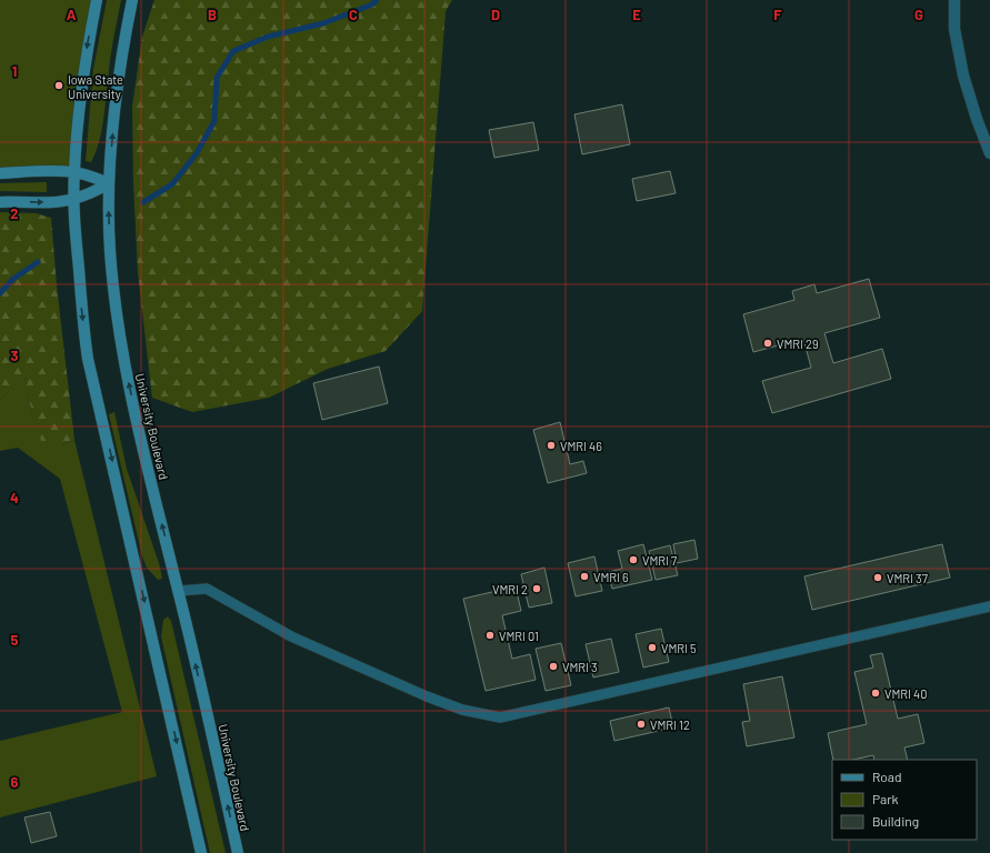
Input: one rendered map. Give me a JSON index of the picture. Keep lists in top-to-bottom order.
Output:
{
  "streets": {
    "main road": ["University Boulevard"]
  },
  "places": [
    "Iowa State University",
    "VMRI 29",
    "VMRI 46",
    "VMRI 7",
    "VMRI 6",
    "VMRI 37",
    "VMRI 2",
    "VMRI 01",
    "VMRI 5",
    "VMRI 3",
    "VMRI 40",
    "VMRI 12"
  ],
  "legend": ["Road", "Park", "Building"],
  "grid": {
    "columns": [
      "A",
      "B",
      "C",
      "D",
      "E",
      "F",
      "G"
    ],
    "rows": [
      "1",
      "2",
      "3",
      "4",
      "5",
      "6"
    ]
  }
}
